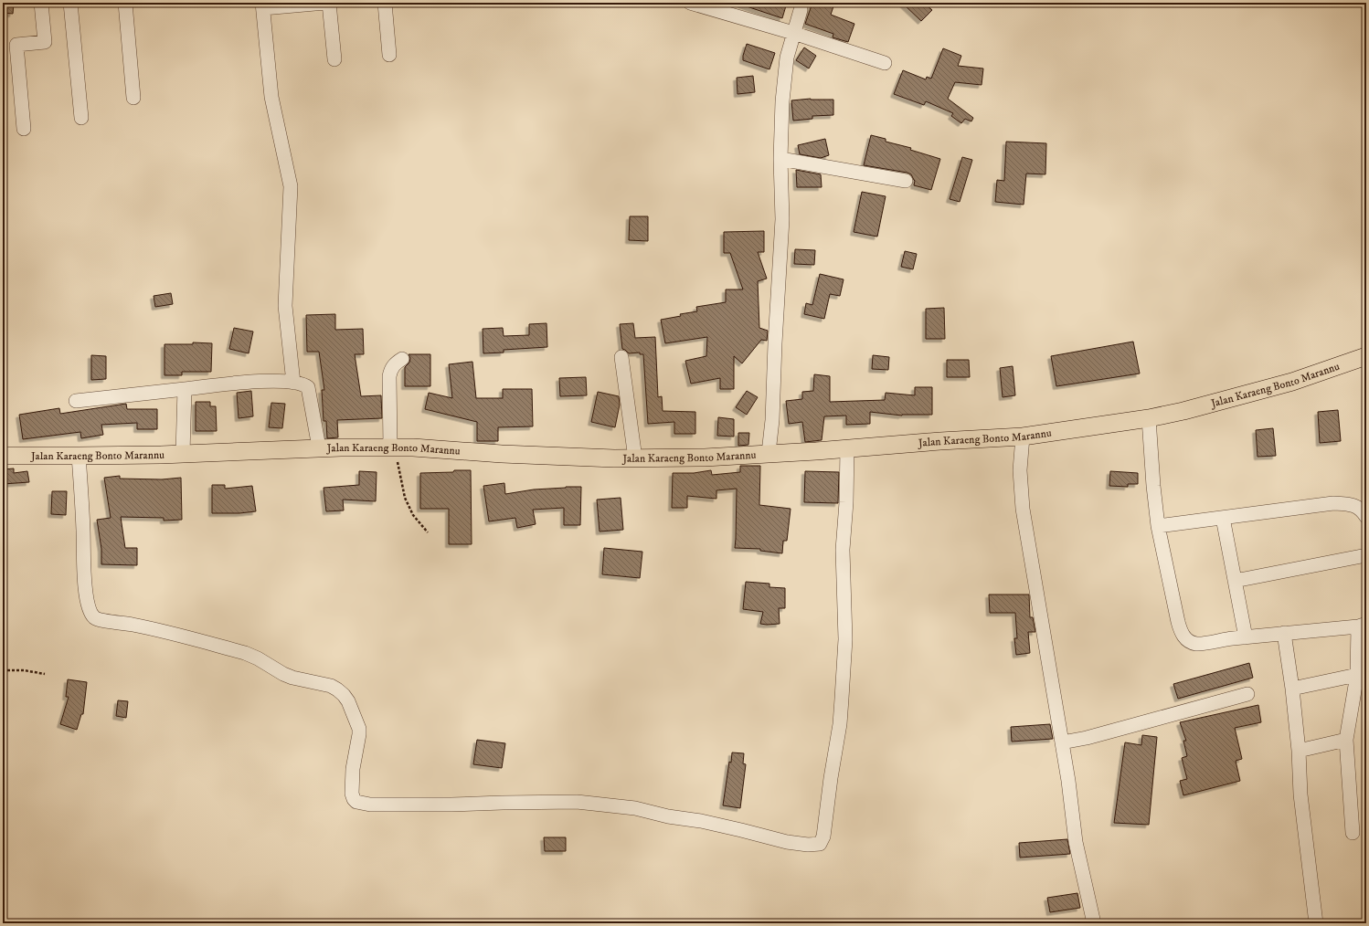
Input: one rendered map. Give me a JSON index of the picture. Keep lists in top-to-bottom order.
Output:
{
  "streets": {
    "main road": ["Jalan Karaeng Bonto Marannu"]
  }
}
